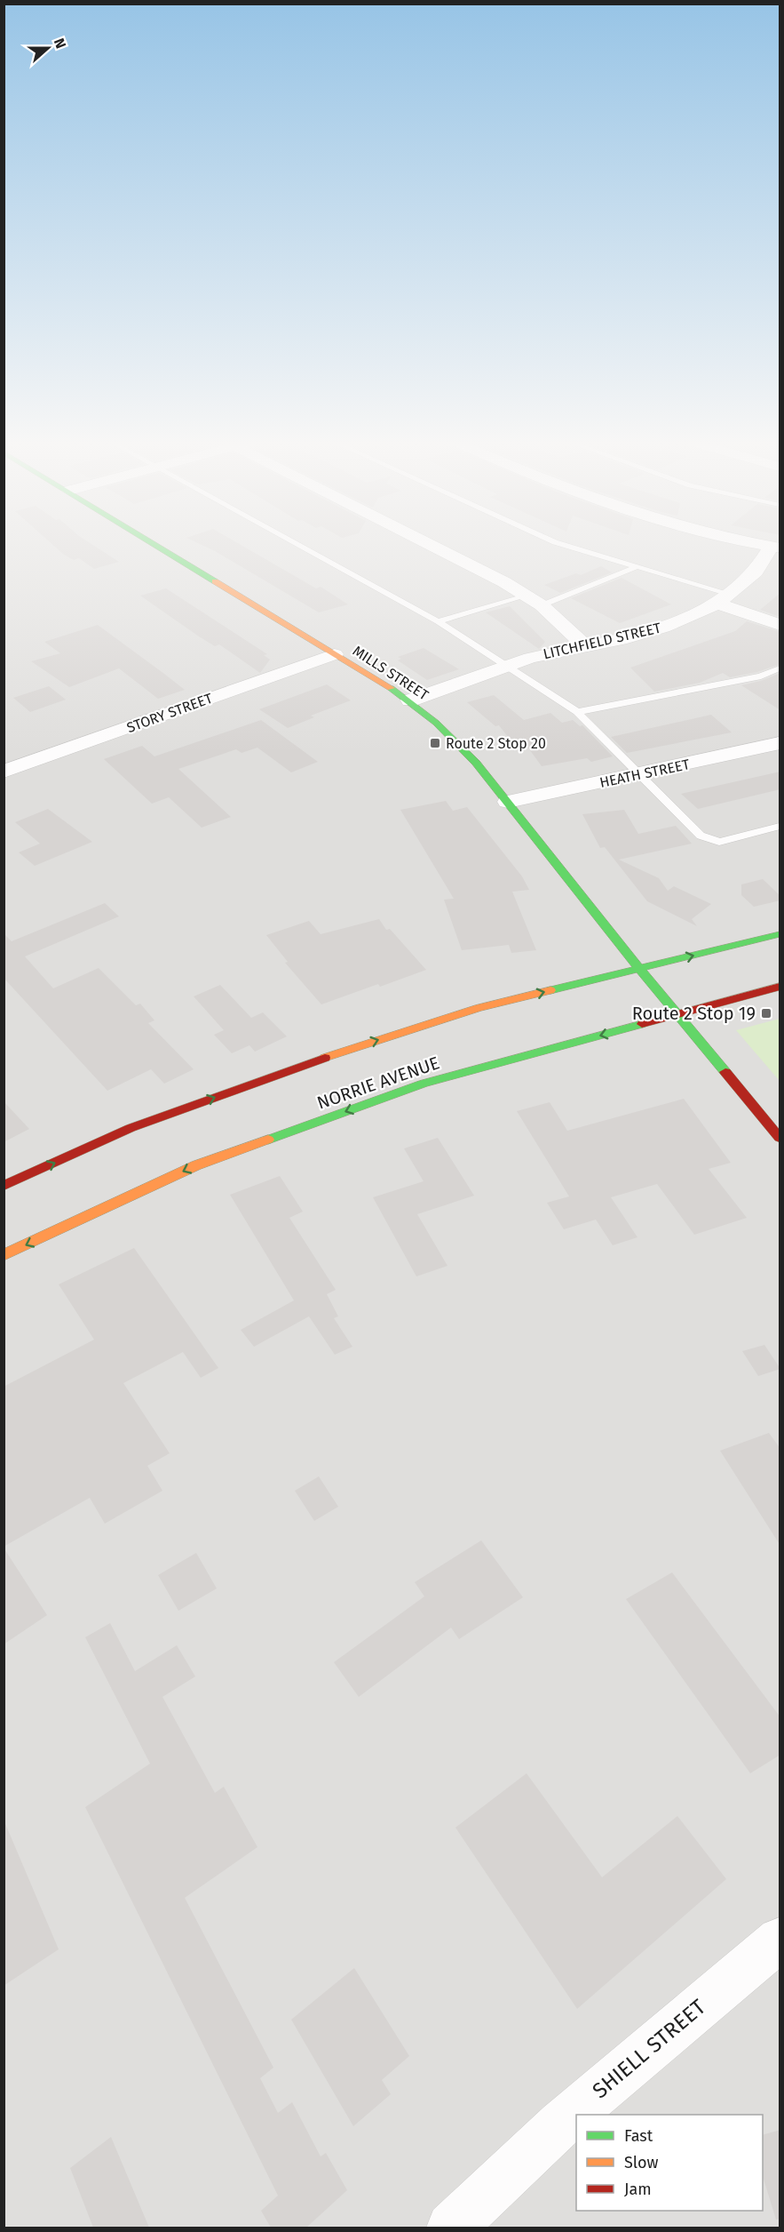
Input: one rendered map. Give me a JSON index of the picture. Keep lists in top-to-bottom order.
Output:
{
  "streets": {
    "street": [
      "LITCHFIELD STREET",
      "MILLS STREET",
      "STORY STREET",
      "HEATH STREET",
      "NORRIE AVENUE",
      "SHIELL STREET"
    ]
  },
  "crossings": [
    ["LITCHFIELD STREET", "MILLS STREET"],
    ["MILLS STREET", "STORY STREET"],
    ["MILLS STREET", "HEATH STREET"],
    ["MILLS STREET", "NORRIE AVENUE"]
  ],
  "places": {
    "transit": ["Route 2 Stop 20", "Route 2 Stop 19"]
  },
  "legend": ["Fast", "Slow", "Jam"],
  "north": "right"
}
